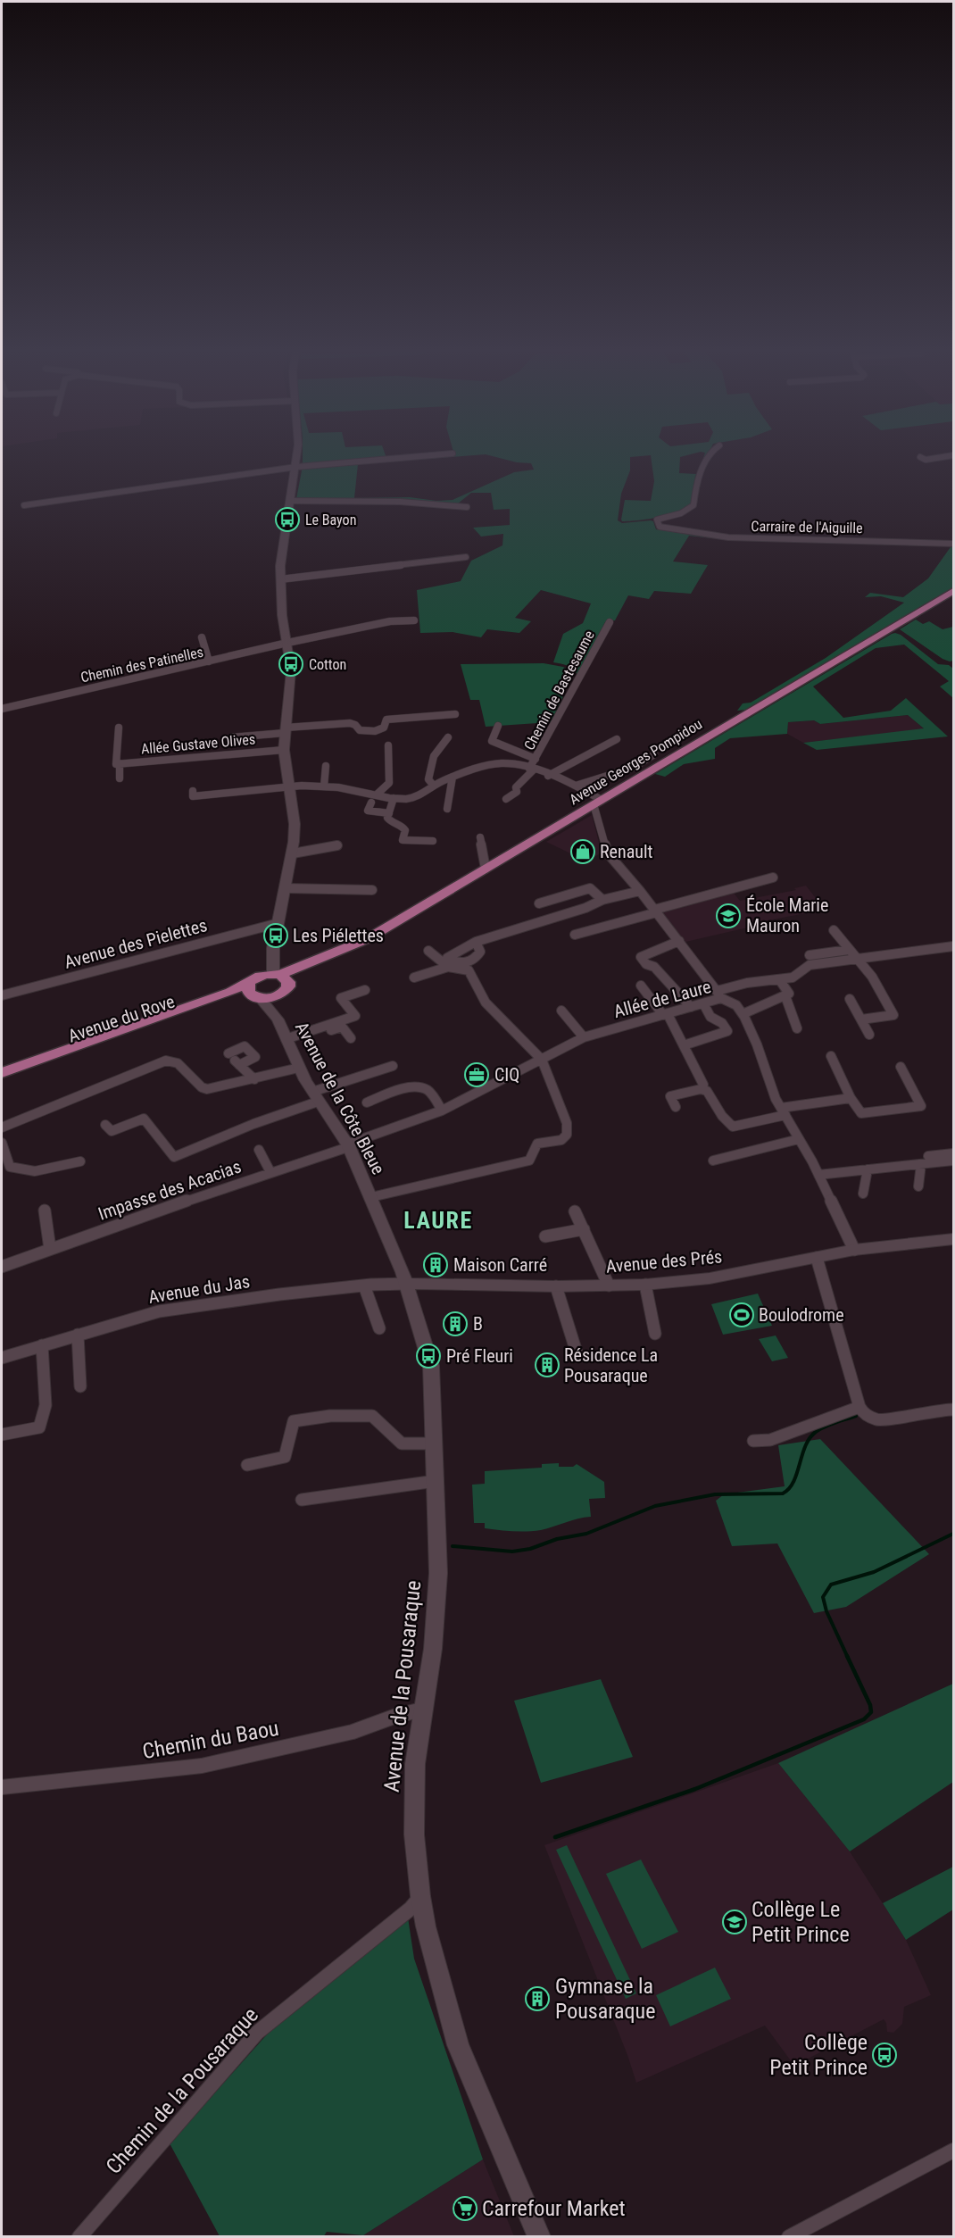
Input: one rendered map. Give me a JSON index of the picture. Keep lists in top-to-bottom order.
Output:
{
  "streets": {
    "main road": [
      "Avenue Georges Pompidou",
      "Avenue du Rove",
      "Avenue de la Côte Bleue",
      "Avenue des Prés",
      "Avenue de la Pousaraque"
    ],
    "street": [
      "Carraire de l'Aiguille",
      "Chemin des Patinelles",
      "Chemin de Bastesaume",
      "Allée Gustave Olives",
      "Avenue des Pielettes",
      "Allée de Laure",
      "Impasse des Acacias",
      "Avenue du Jas",
      "Chemin du Baou",
      "Chemin de la Pousaraque"
    ]
  },
  "crossings": [
    ["Allée de Laure", "Avenue de la Côte Bleue"],
    ["Allée de Laure", "Impasse des Acacias"],
    ["Allée de Laure", "Avenue des Prés"],
    ["Avenue du Rove", "Avenue de la Côte Bleue"],
    ["Avenue de la Côte Bleue", "Impasse des Acacias"],
    ["Avenue de la Côte Bleue", "Avenue des Prés"],
    ["Avenue de la Côte Bleue", "Avenue du Jas"],
    ["Avenue de la Côte Bleue", "Avenue de la Pousaraque"],
    ["Avenue des Prés", "Avenue du Jas"],
    ["Avenue des Prés", "Avenue de la Pousaraque"],
    ["Avenue du Jas", "Avenue de la Pousaraque"],
    ["Avenue de la Pousaraque", "Chemin du Baou"],
    ["Avenue de la Pousaraque", "Chemin de la Pousaraque"]
  ],
  "districts": ["LAURE"],
  "places": {
    "bus stop": [
      "Le Bayon",
      "Cotton",
      "Les Piélettes",
      "Pré Fleuri",
      "Collège Petit Prince"
    ],
    "shop": ["Renault"],
    "school or university": ["École Marie Mauron", "Collège Le Petit Prince"],
    "office": ["CIQ"],
    "building": [
      "Maison Carré",
      "B",
      "Résidence La Pousaraque",
      "Gymnase la Pousaraque"
    ],
    "sports": ["Boulodrome"],
    "supermarket": ["Carrefour Market"]
  }
}
